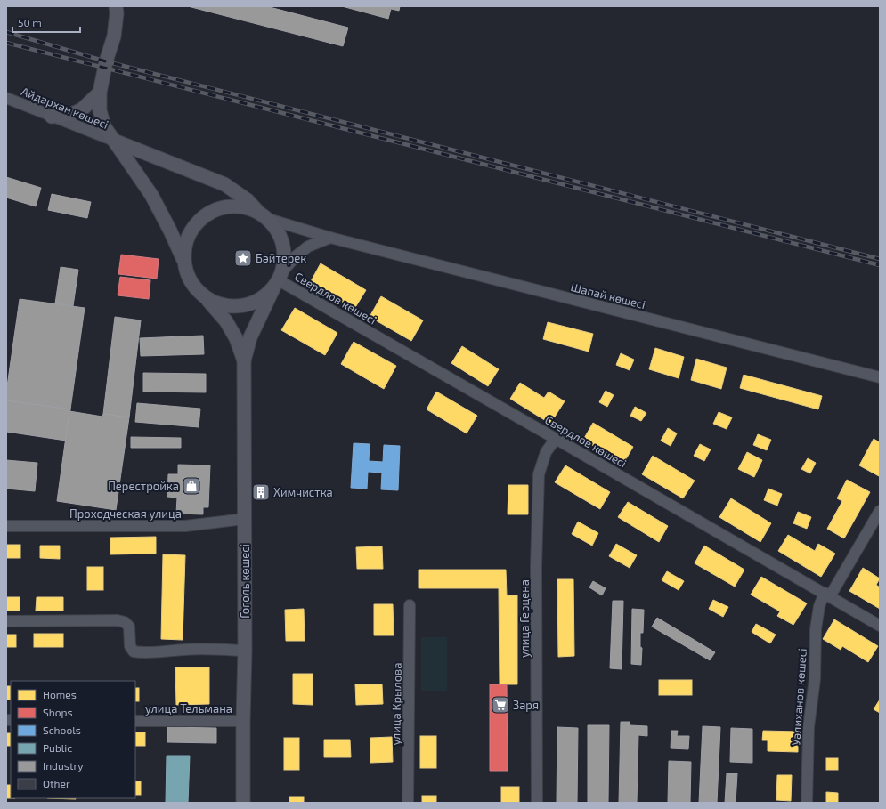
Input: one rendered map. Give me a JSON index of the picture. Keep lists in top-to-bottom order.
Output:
{
  "streets": {
    "main road": ["Гоголь көшесі"],
    "street": [
      "Айдархан көшесі",
      "Шапай көшесі",
      "Свердлов көшесі",
      "Проходческая улица",
      "улица Герцена",
      "Уәлиханов көшесі",
      "улица Крылова",
      "улица Тельмана"
    ]
  },
  "crossings": [
    ["Шапай көшесі", "Свердлов көшесі"],
    ["Свердлов көшесі", "улица Герцена"],
    ["Свердлов көшесі", "Уәлиханов көшесі"],
    ["Проходческая улица", "Гоголь көшесі"],
    ["Гоголь көшесі", "улица Тельмана"]
  ],
  "places": {
    "place": ["Бәйтерек"],
    "shop": ["Перестройка"],
    "building": ["Химчистка"],
    "supermarket": ["Заря"]
  },
  "legend": [
    "Homes",
    "Shops",
    "Schools",
    "Public",
    "Industry",
    "Other"
  ],
  "scale_bar": "50 m"
}
